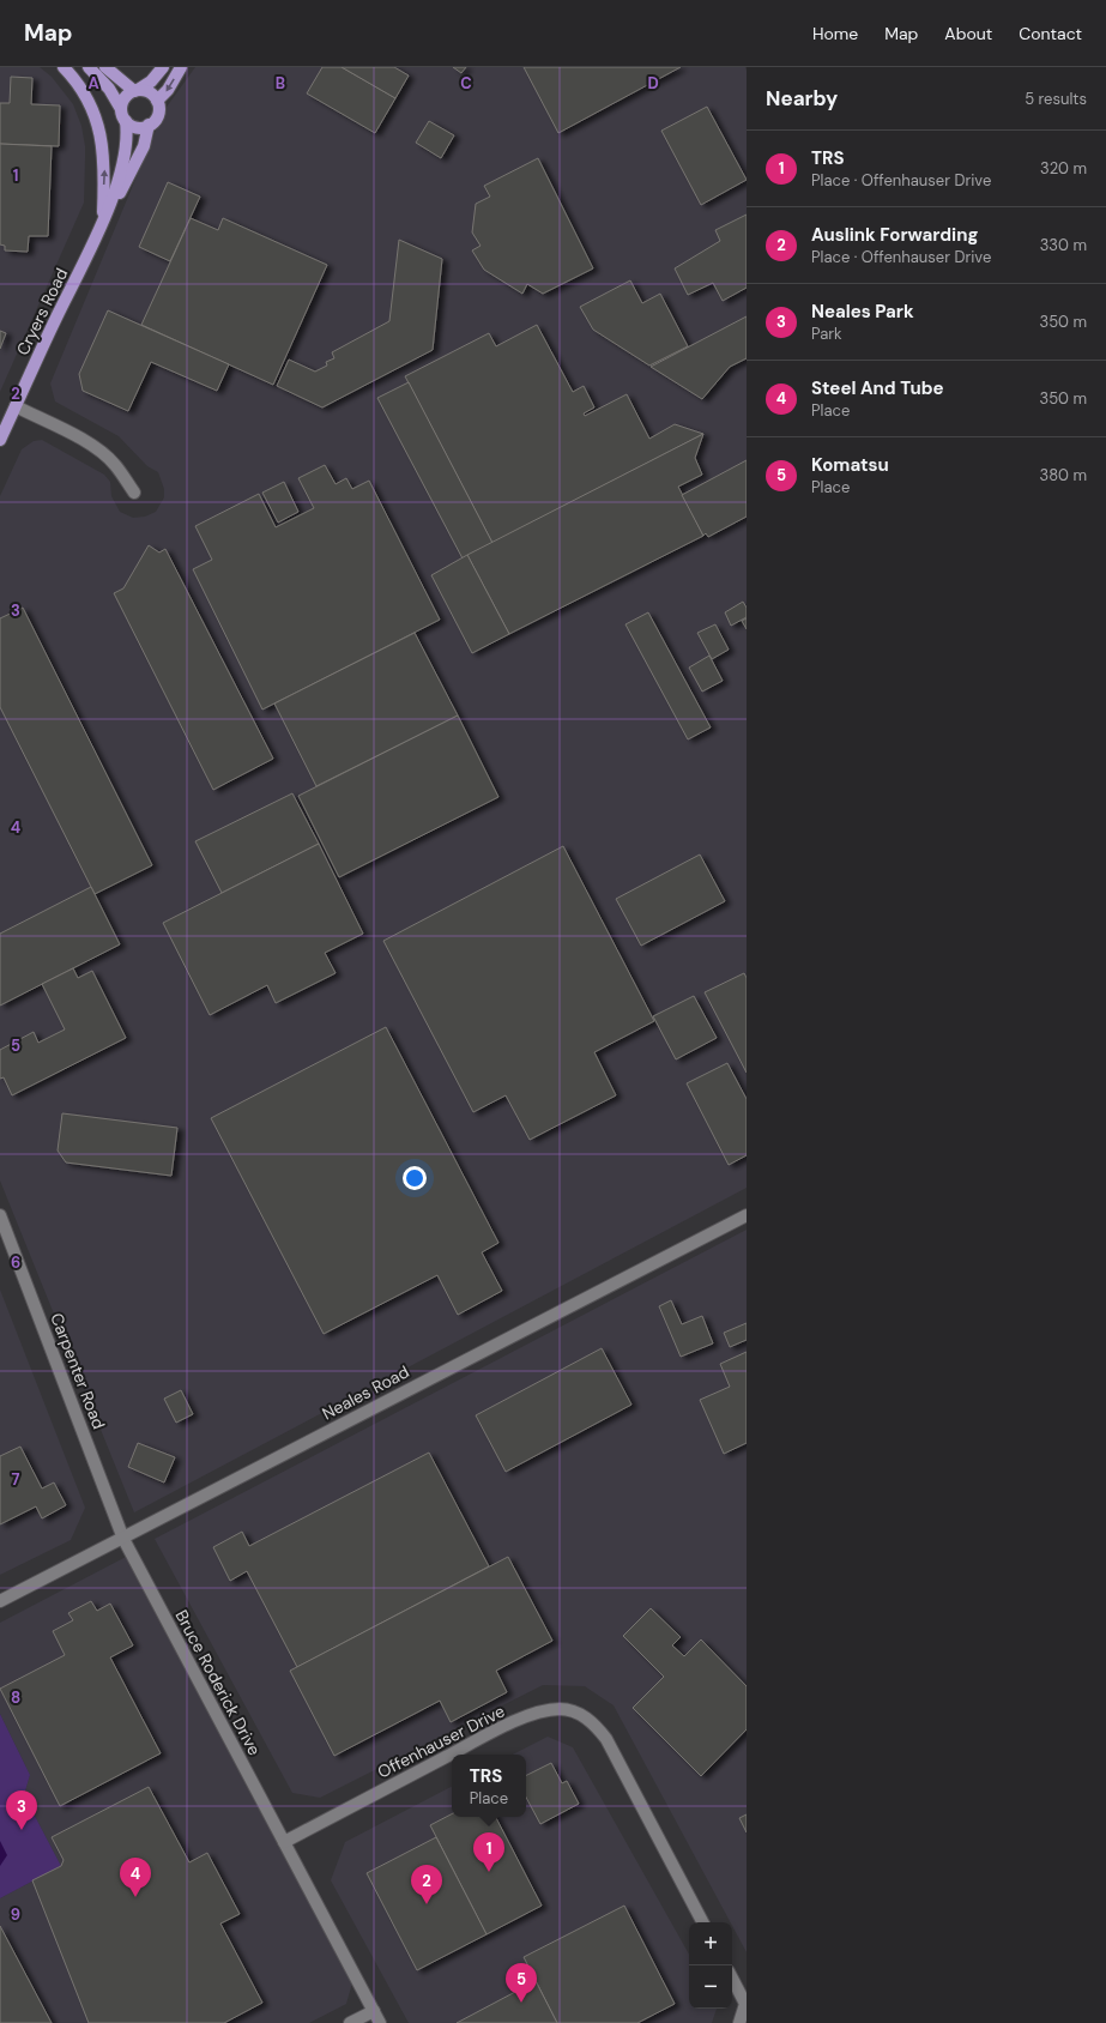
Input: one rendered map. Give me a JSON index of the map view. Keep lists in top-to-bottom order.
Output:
{
  "streets": {
    "main road": ["Cryers Road"],
    "street": [
      "Carpenter Road",
      "Neales Road",
      "Bruce Roderick Drive",
      "Offenhauser Drive"
    ]
  },
  "crossings": [
    ["Carpenter Road", "Neales Road"],
    ["Carpenter Road", "Bruce Roderick Drive"],
    ["Neales Road", "Bruce Roderick Drive"],
    ["Bruce Roderick Drive", "Offenhauser Drive"]
  ],
  "page": {
    "header": "Map",
    "nav": [
      "Home",
      "Map",
      "About",
      "Contact"
    ],
    "heading": ["Nearby", "5 results"],
    "list": [
      {
        "mark": "1",
        "name": "TRS",
        "note": "Place · Offenhauser Drive",
        "value": "320 m"
      },
      {
        "mark": "2",
        "name": "Auslink Forwarding",
        "note": "Place · Offenhauser Drive",
        "value": "330 m"
      },
      {
        "mark": "3",
        "name": "Neales Park",
        "note": "Park",
        "value": "350 m"
      },
      {
        "mark": "4",
        "name": "Steel And Tube",
        "note": "Place",
        "value": "350 m"
      },
      {
        "mark": "5",
        "name": "Komatsu",
        "note": "Place",
        "value": "380 m"
      }
    ],
    "popup": ["TRS", "Place"],
    "pins": [
      "3",
      "1",
      "4",
      "2",
      "5"
    ],
    "map_buttons": ["+", "−"]
  },
  "grid": {
    "columns": [
      "A",
      "B",
      "C",
      "D"
    ],
    "rows": [
      "1",
      "2",
      "3",
      "4",
      "5",
      "6",
      "7",
      "8",
      "9"
    ]
  }
}
